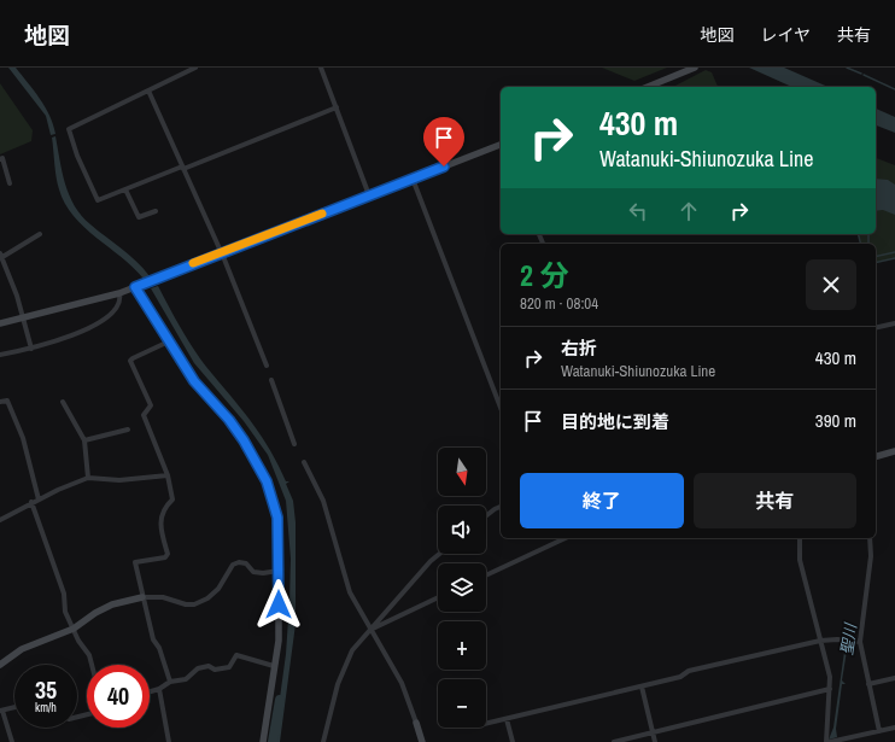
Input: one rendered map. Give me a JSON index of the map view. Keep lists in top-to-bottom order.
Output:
{
  "water": ["聖川"],
  "north": "bottom",
  "page": {
    "header": "地図",
    "nav": ["地図", "レイヤ", "共有"],
    "turn": ["430 m", "Watanuki-Shiunozuka Line"],
    "heading": ["2 分", "820 m · 08:04"],
    "list": [
      {
        "name": "右折",
        "note": "Watanuki-Shiunozuka Line",
        "value": "430 m"
      },
      {
        "name": "目的地に到着",
        "value": "390 m"
      }
    ],
    "map_buttons": ["+", "−"],
    "buttons": ["終了", "共有"],
    "speed": "35 km/h",
    "limit": "40"
  }
}
